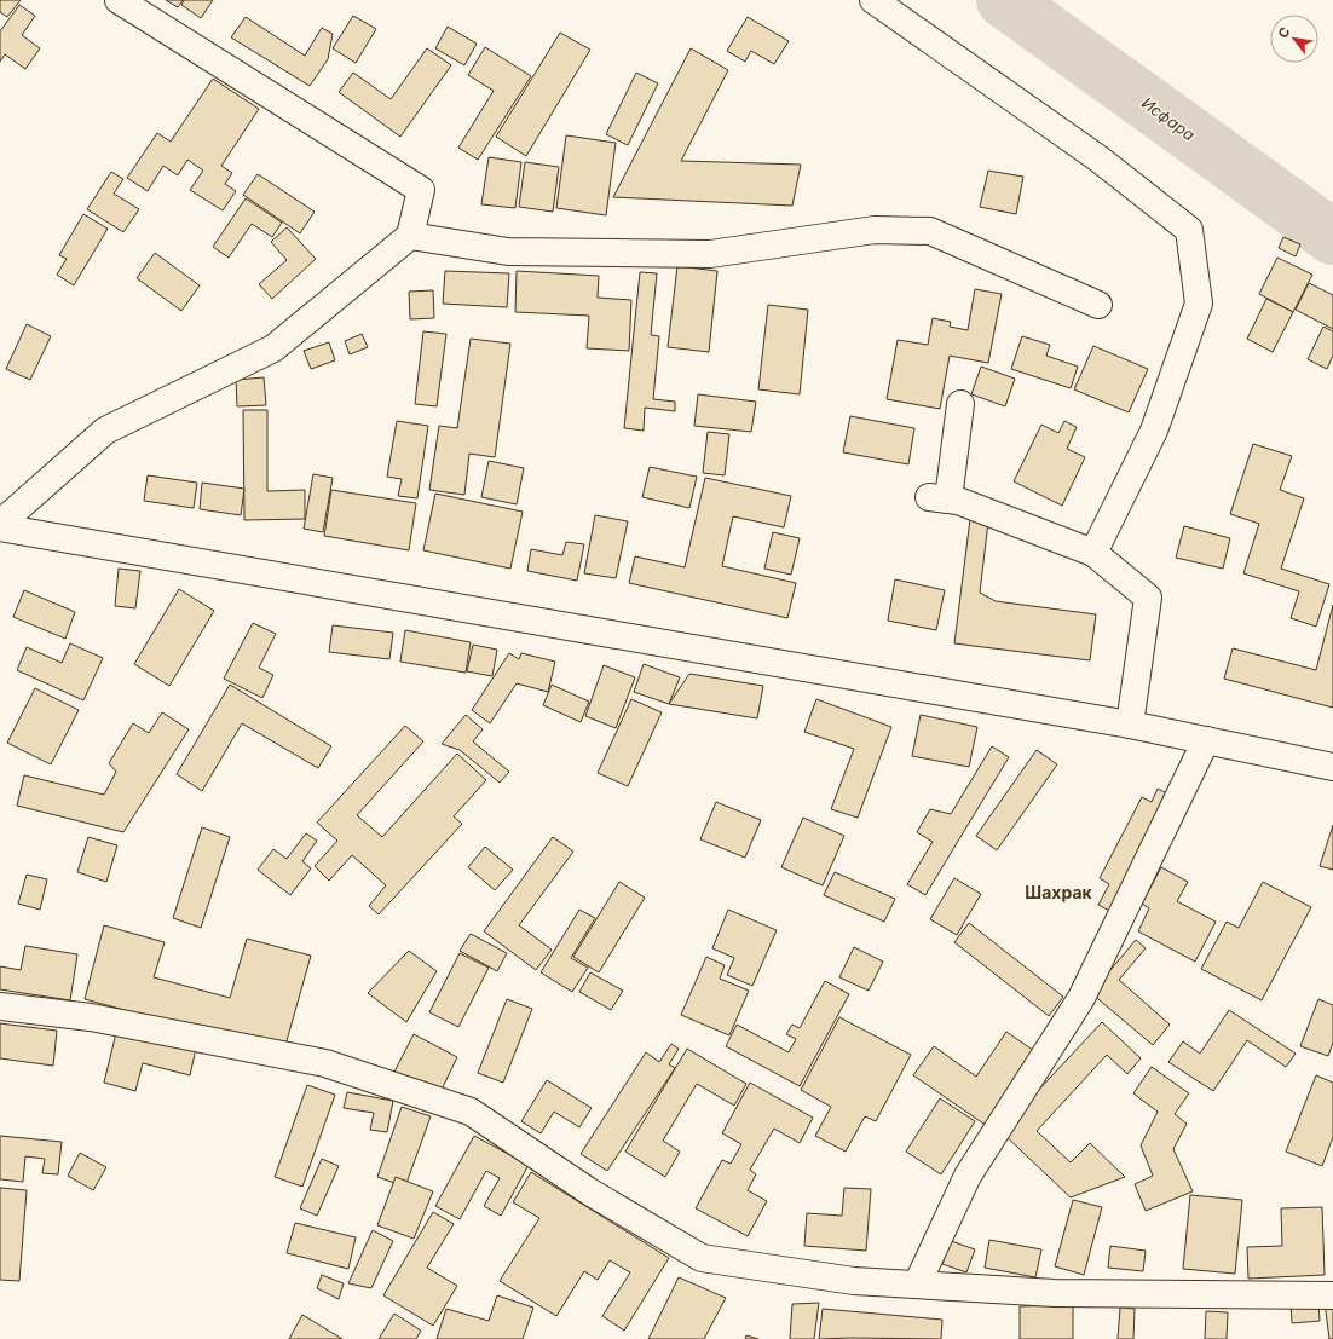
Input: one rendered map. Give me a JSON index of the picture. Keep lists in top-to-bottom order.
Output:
{
  "districts": ["Шахрак"],
  "water": ["Исфара"],
  "north": "top left"
}
